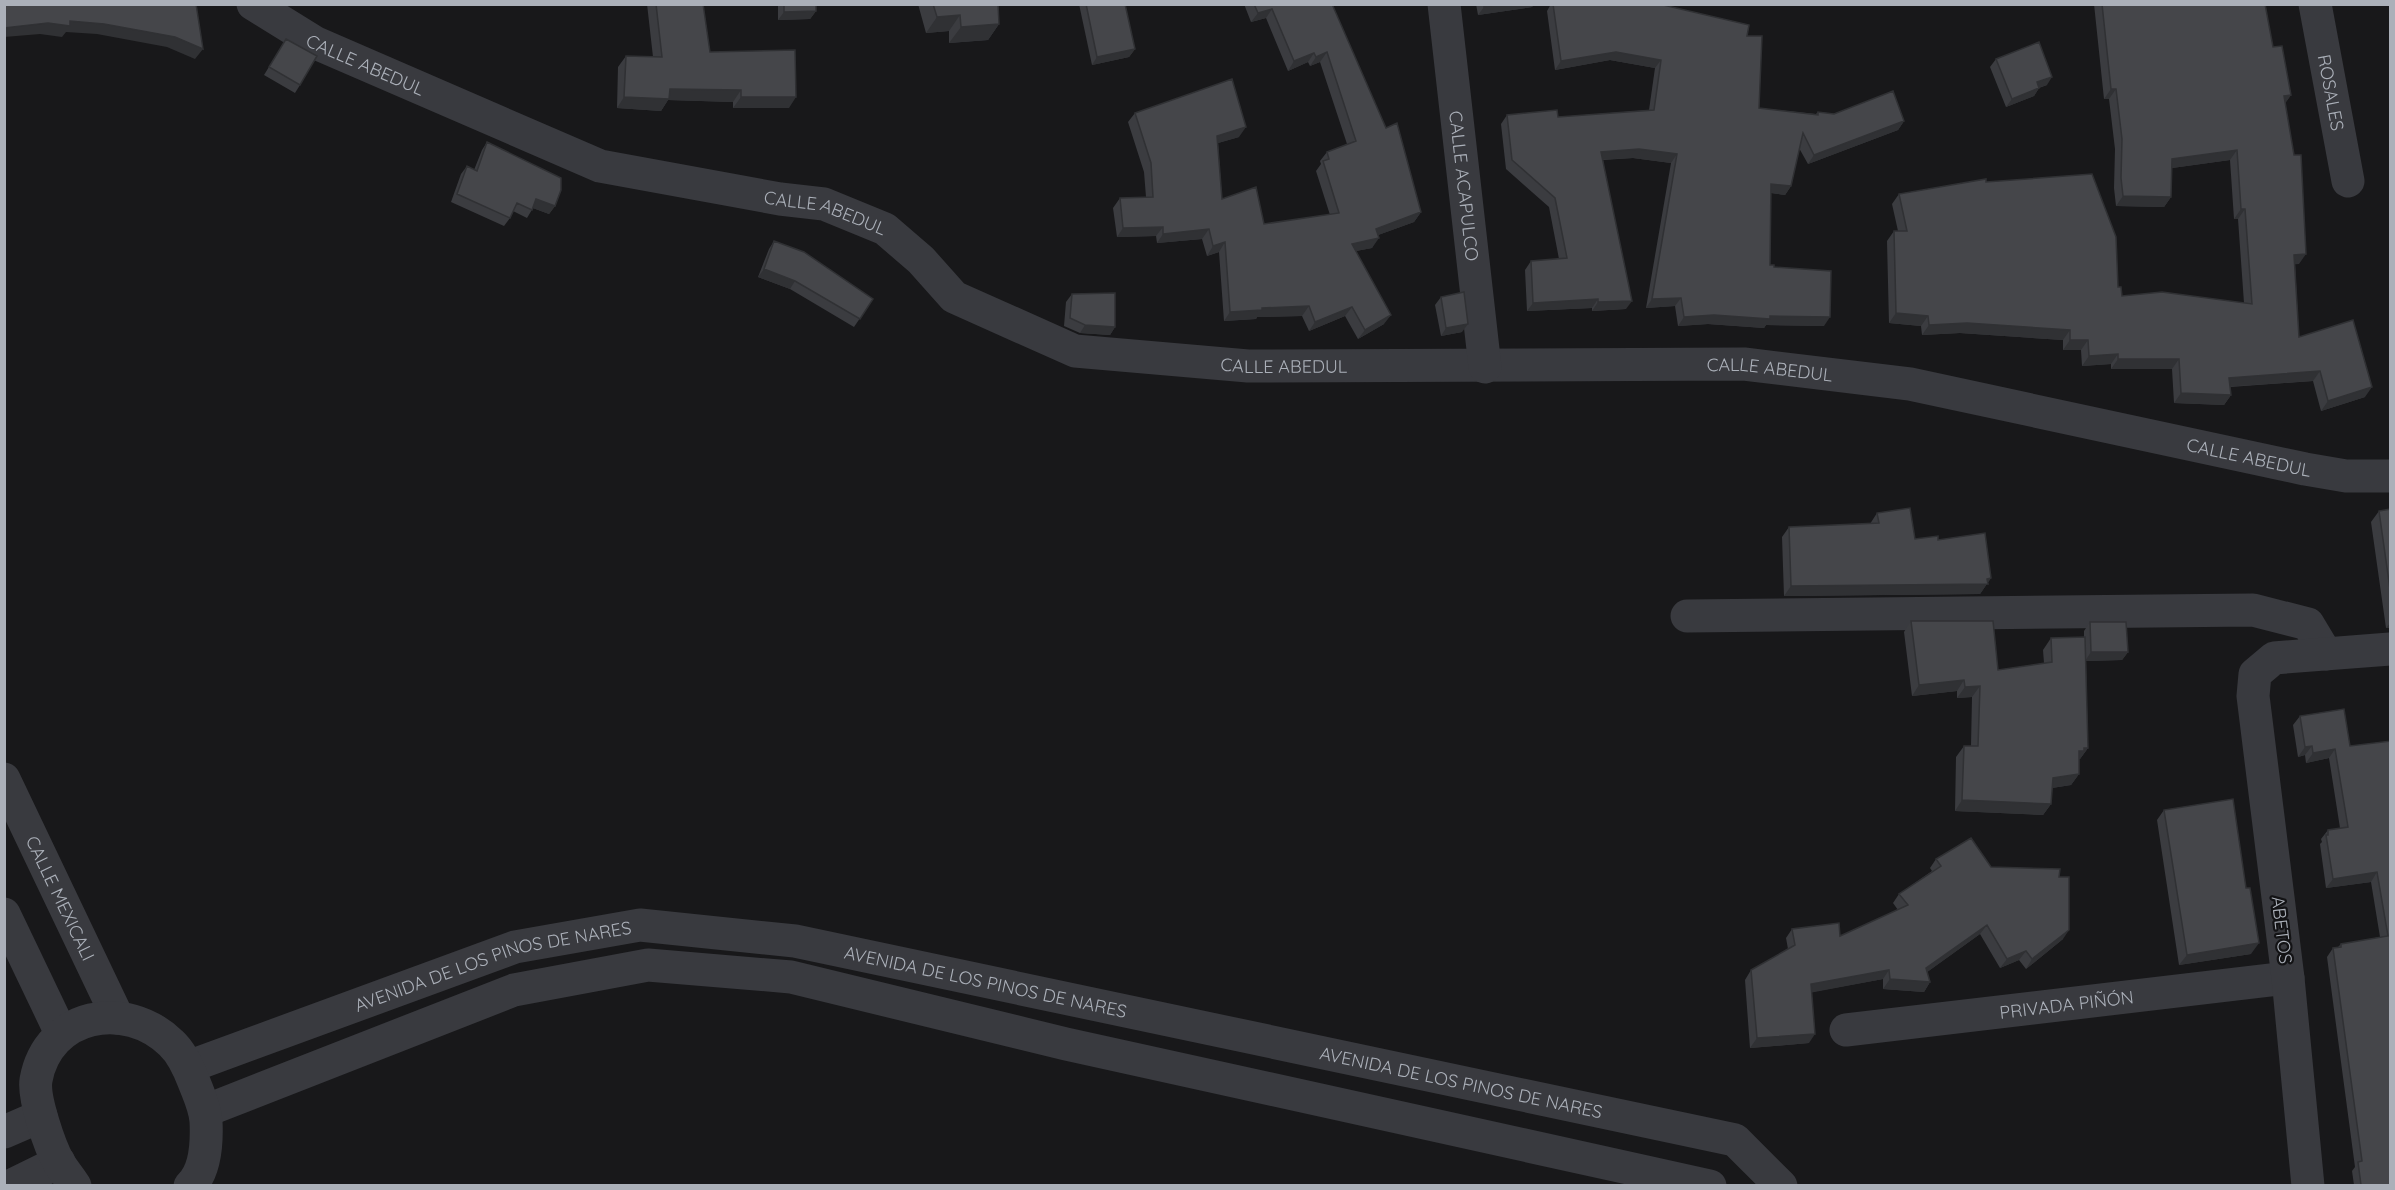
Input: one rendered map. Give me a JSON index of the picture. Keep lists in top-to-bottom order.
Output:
{
  "streets": {
    "street": [
      "CALLE ABEDUL",
      "ROSALES",
      "CALLE ACAPULCO",
      "CALLE MEXICALI",
      "ABETOS",
      "AVENIDA DE LOS PINOS DE NARES",
      "PRIVADA PIÑÓN"
    ]
  },
  "crossings": [
    ["CALLE ABEDUL", "CALLE ACAPULCO"],
    ["ABETOS", "PRIVADA PIÑÓN"]
  ]
}
